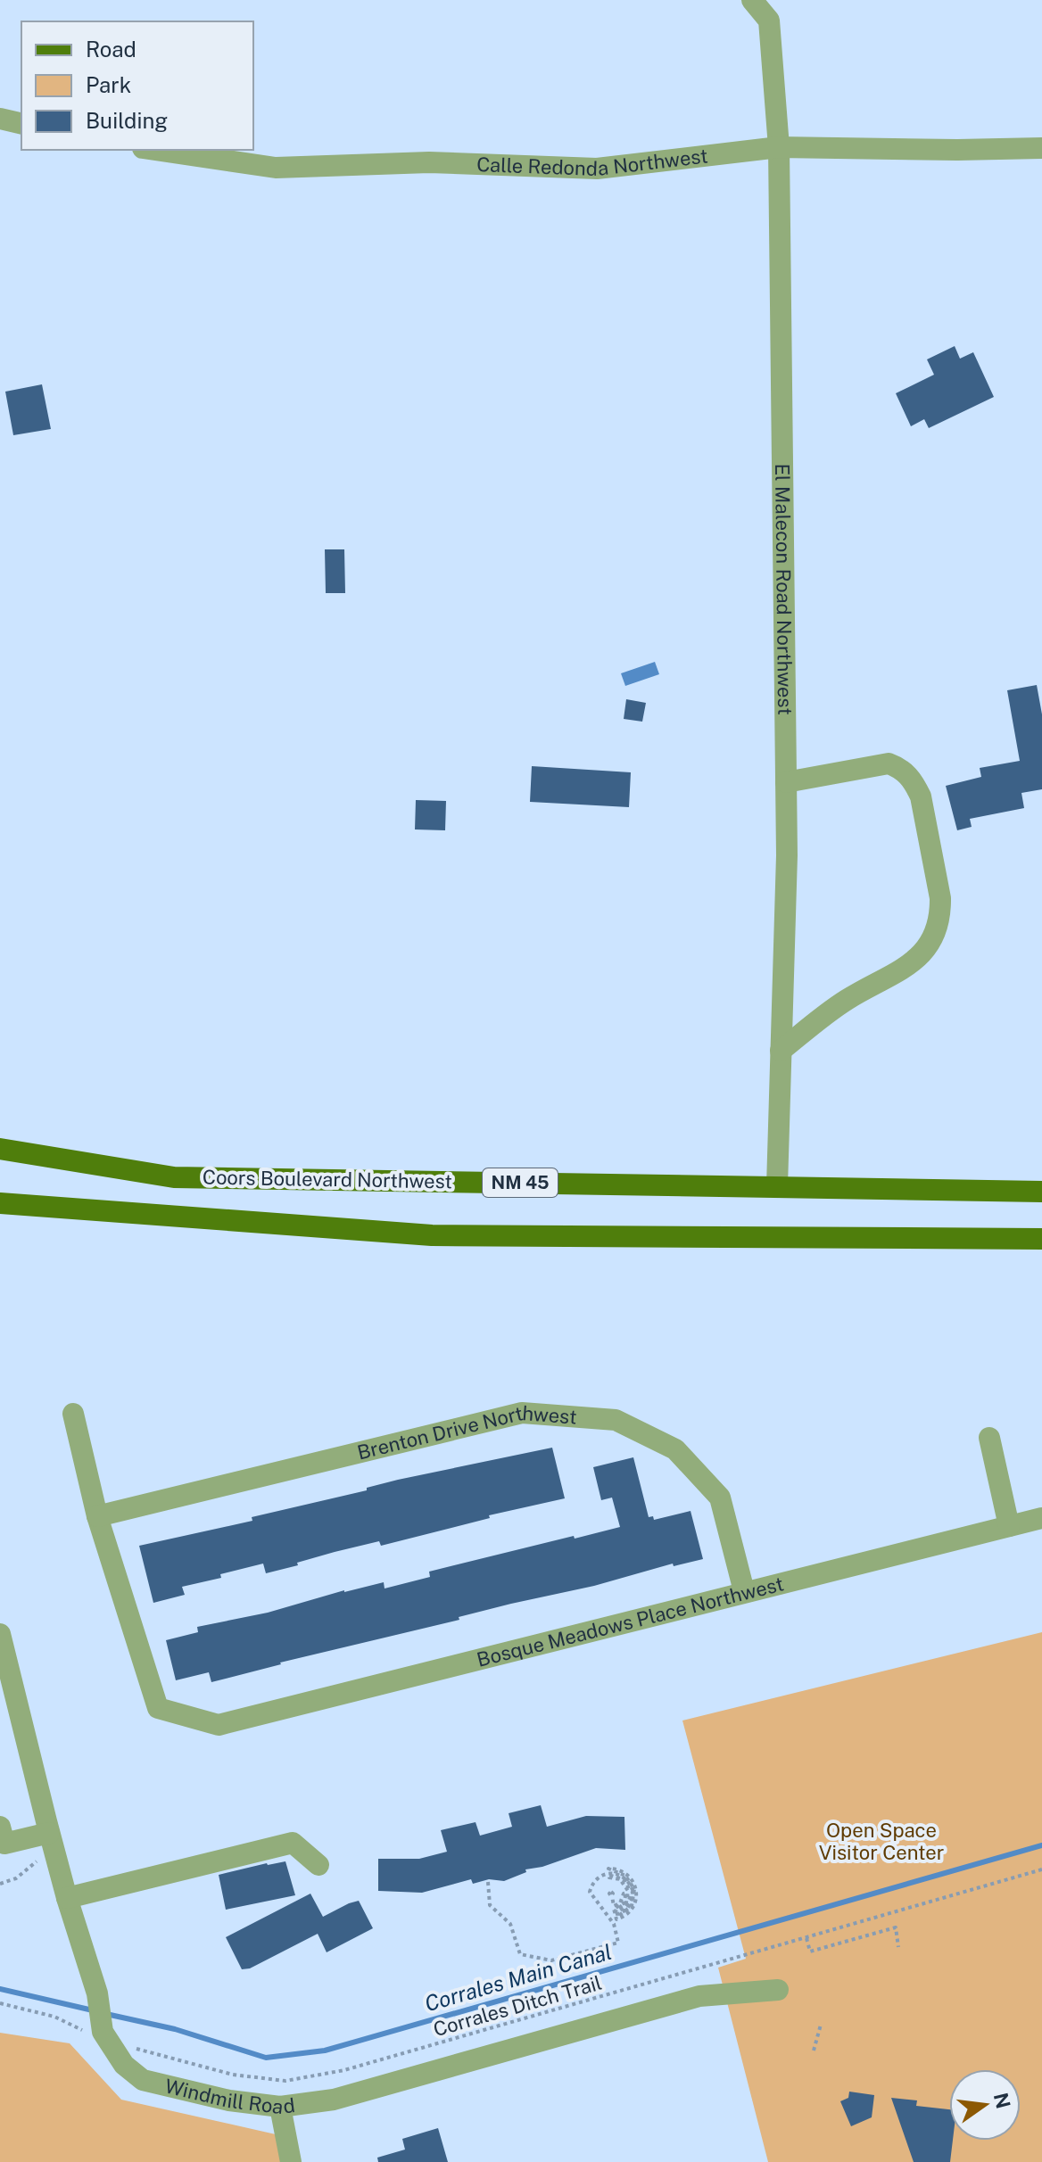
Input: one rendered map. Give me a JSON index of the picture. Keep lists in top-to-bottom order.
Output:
{
  "streets": {
    "main road": ["Coors Boulevard Northwest", "NM 45"],
    "street": [
      "Calle Redonda Northwest",
      "El Malecon Road Northwest",
      "Brenton Drive Northwest",
      "Bosque Meadows Place Northwest",
      "Windmill Road"
    ],
    "path": ["Corrales Ditch Trail"]
  },
  "crossings": [
    ["Calle Redonda Northwest", "El Malecon Road Northwest"],
    ["El Malecon Road Northwest", "Coors Boulevard Northwest"],
    ["Brenton Drive Northwest", "Bosque Meadows Place Northwest"],
    ["Corrales Ditch Trail", "Windmill Road"]
  ],
  "water": ["Corrales Main Canal"],
  "parks": ["Open Space Visitor Center"],
  "legend": ["Road", "Park", "Building"],
  "north": "right"
}
